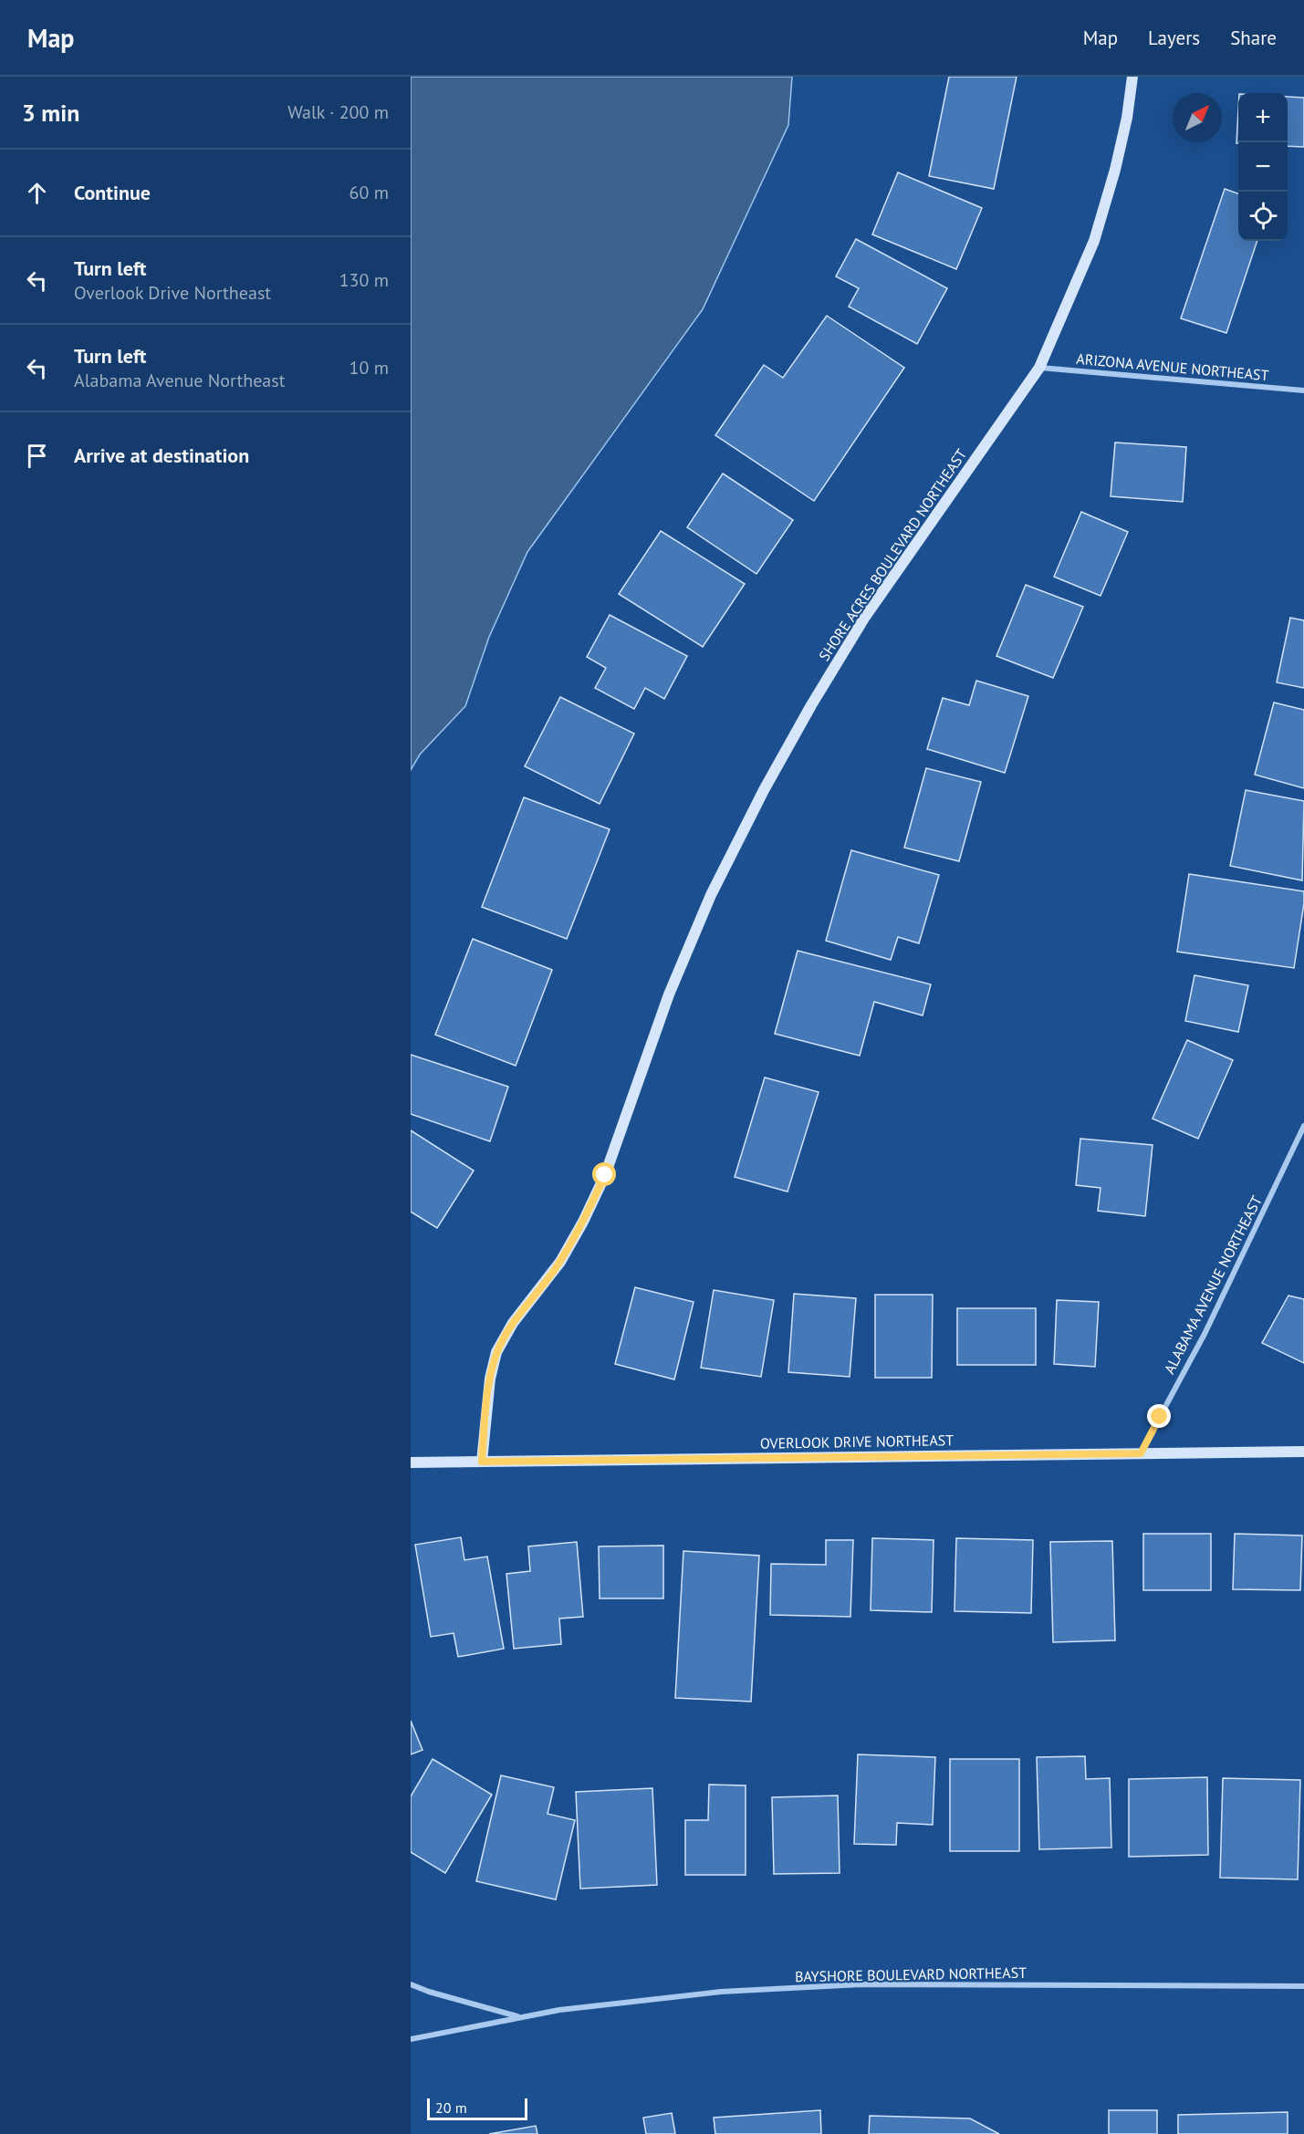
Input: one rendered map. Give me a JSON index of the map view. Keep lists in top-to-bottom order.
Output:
{
  "streets": {
    "street": [
      "ARIZONA AVENUE NORTHEAST",
      "SHORE ACRES BOULEVARD NORTHEAST",
      "ALABAMA AVENUE NORTHEAST",
      "OVERLOOK DRIVE NORTHEAST",
      "BAYSHORE BOULEVARD NORTHEAST"
    ]
  },
  "crossings": [
    ["ARIZONA AVENUE NORTHEAST", "SHORE ACRES BOULEVARD NORTHEAST"],
    ["SHORE ACRES BOULEVARD NORTHEAST", "OVERLOOK DRIVE NORTHEAST"],
    ["ALABAMA AVENUE NORTHEAST", "OVERLOOK DRIVE NORTHEAST"]
  ],
  "scale_bar": "20 m",
  "north": "top right",
  "page": {
    "header": "Map",
    "nav": ["Map", "Layers", "Share"],
    "heading": ["3 min", "Walk · 200 m"],
    "map_buttons": ["+", "−"],
    "list": [
      ["Continue", "60 m"],
      ["Turn left", "Overlook Drive Northeast", "130 m"],
      ["Turn left", "Alabama Avenue Northeast", "10 m"],
      "Arrive at destination"
    ],
    "scale": "20 m"
  }
}
